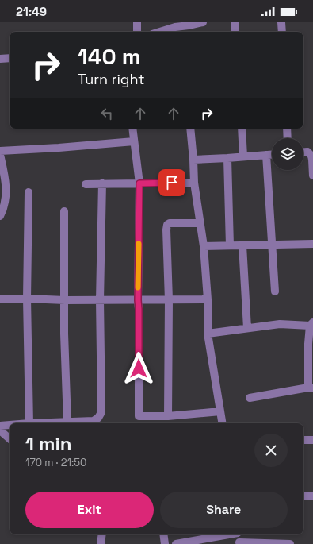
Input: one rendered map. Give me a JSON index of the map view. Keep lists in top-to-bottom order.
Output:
{
  "page": {
    "status": "21:49",
    "turn": ["140 m", "Turn right"],
    "heading": ["1 min", "170 m · 21:50"],
    "buttons": ["Exit", "Share"]
  }
}
